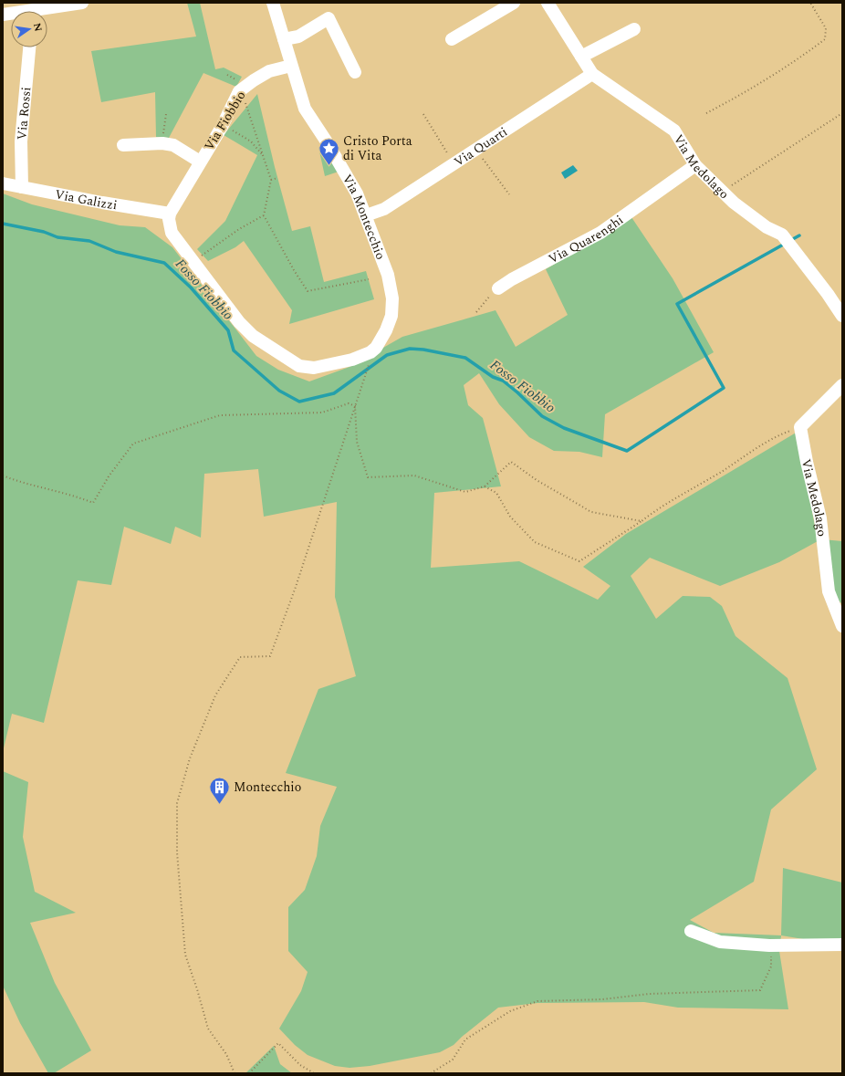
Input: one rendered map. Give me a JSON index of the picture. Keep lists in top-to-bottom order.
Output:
{
  "streets": {
    "street": [
      "Via Rossi",
      "Via Fiobbio",
      "Via Quarti",
      "Via Medolago",
      "Via Galizzi",
      "Via Montecchio",
      "Via Quarenghi"
    ]
  },
  "crossings": [
    ["Via Rossi", "Via Galizzi"],
    ["Via Fiobbio", "Via Galizzi"],
    ["Via Fiobbio", "Via Montecchio"],
    ["Via Quarti", "Via Medolago"],
    ["Via Quarti", "Via Montecchio"],
    ["Via Medolago", "Via Quarenghi"]
  ],
  "water": ["Fosso Fiobbio"],
  "places": {
    "place": ["Cristo Porta di Vita"],
    "building": ["Montecchio"]
  },
  "north": "right"
}
